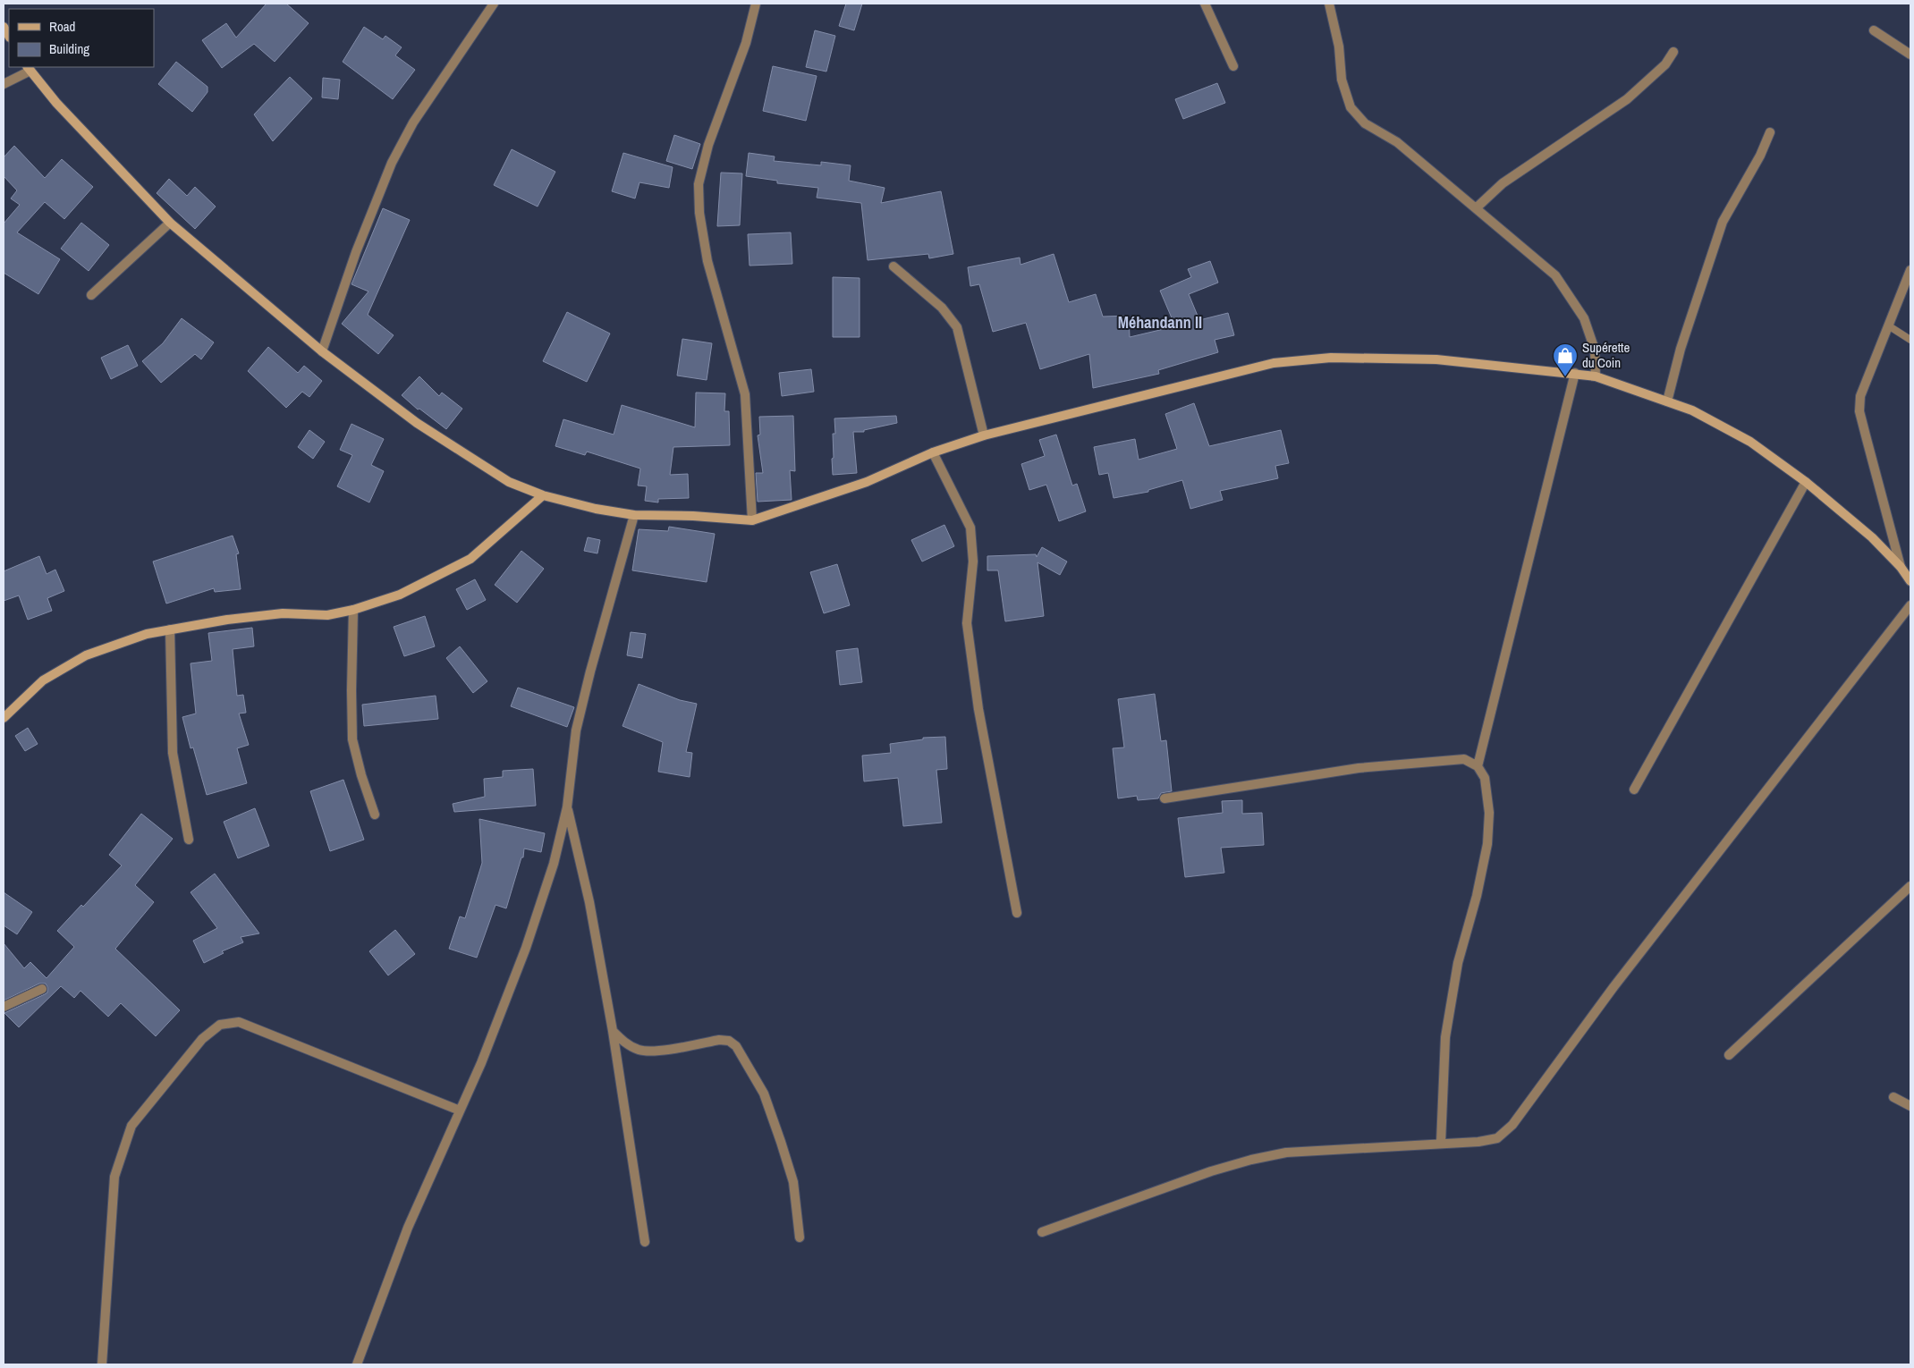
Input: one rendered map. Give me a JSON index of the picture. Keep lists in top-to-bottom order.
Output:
{
  "districts": ["Méhandann II"],
  "places": {
    "shop": ["Supérette du Coin"]
  },
  "legend": ["Road", "Building"]
}
